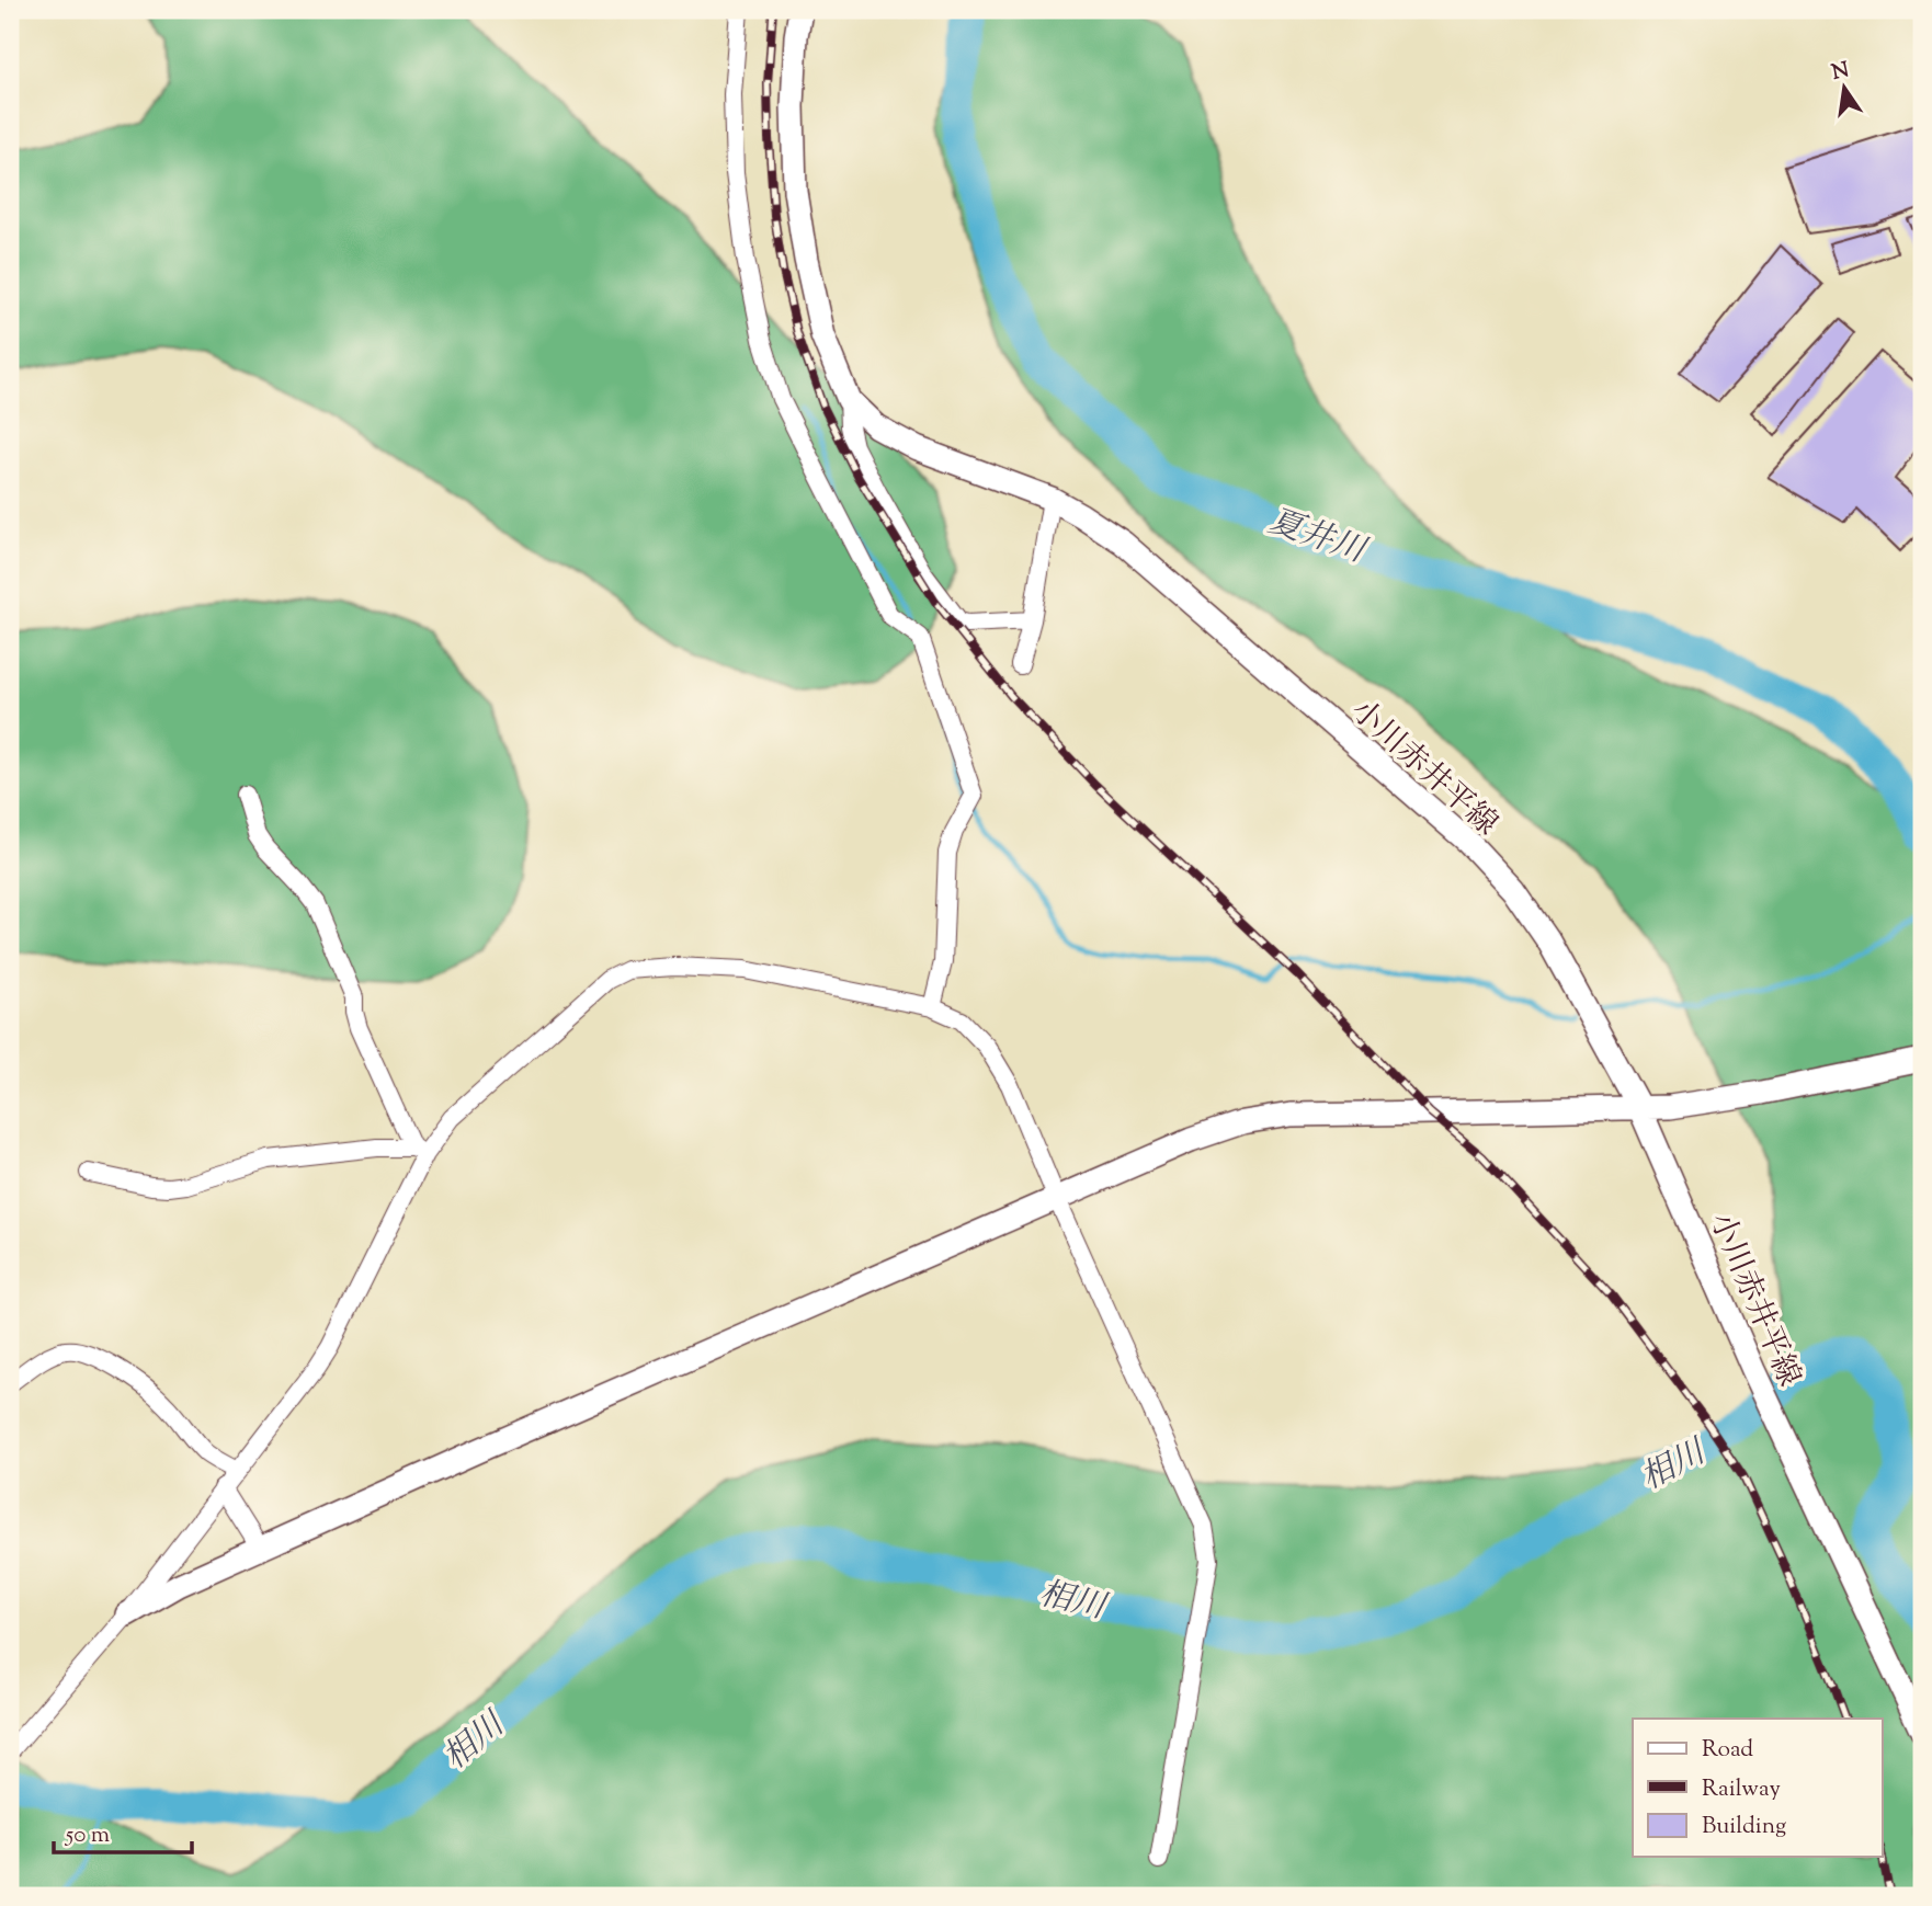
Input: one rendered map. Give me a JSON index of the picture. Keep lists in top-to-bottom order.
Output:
{
  "streets": {
    "main road": ["小川赤井平線"]
  },
  "water": ["夏井川", "相川"],
  "legend": ["Road", "Railway", "Building"],
  "scale_bar": "50 m",
  "north": "top"
}
